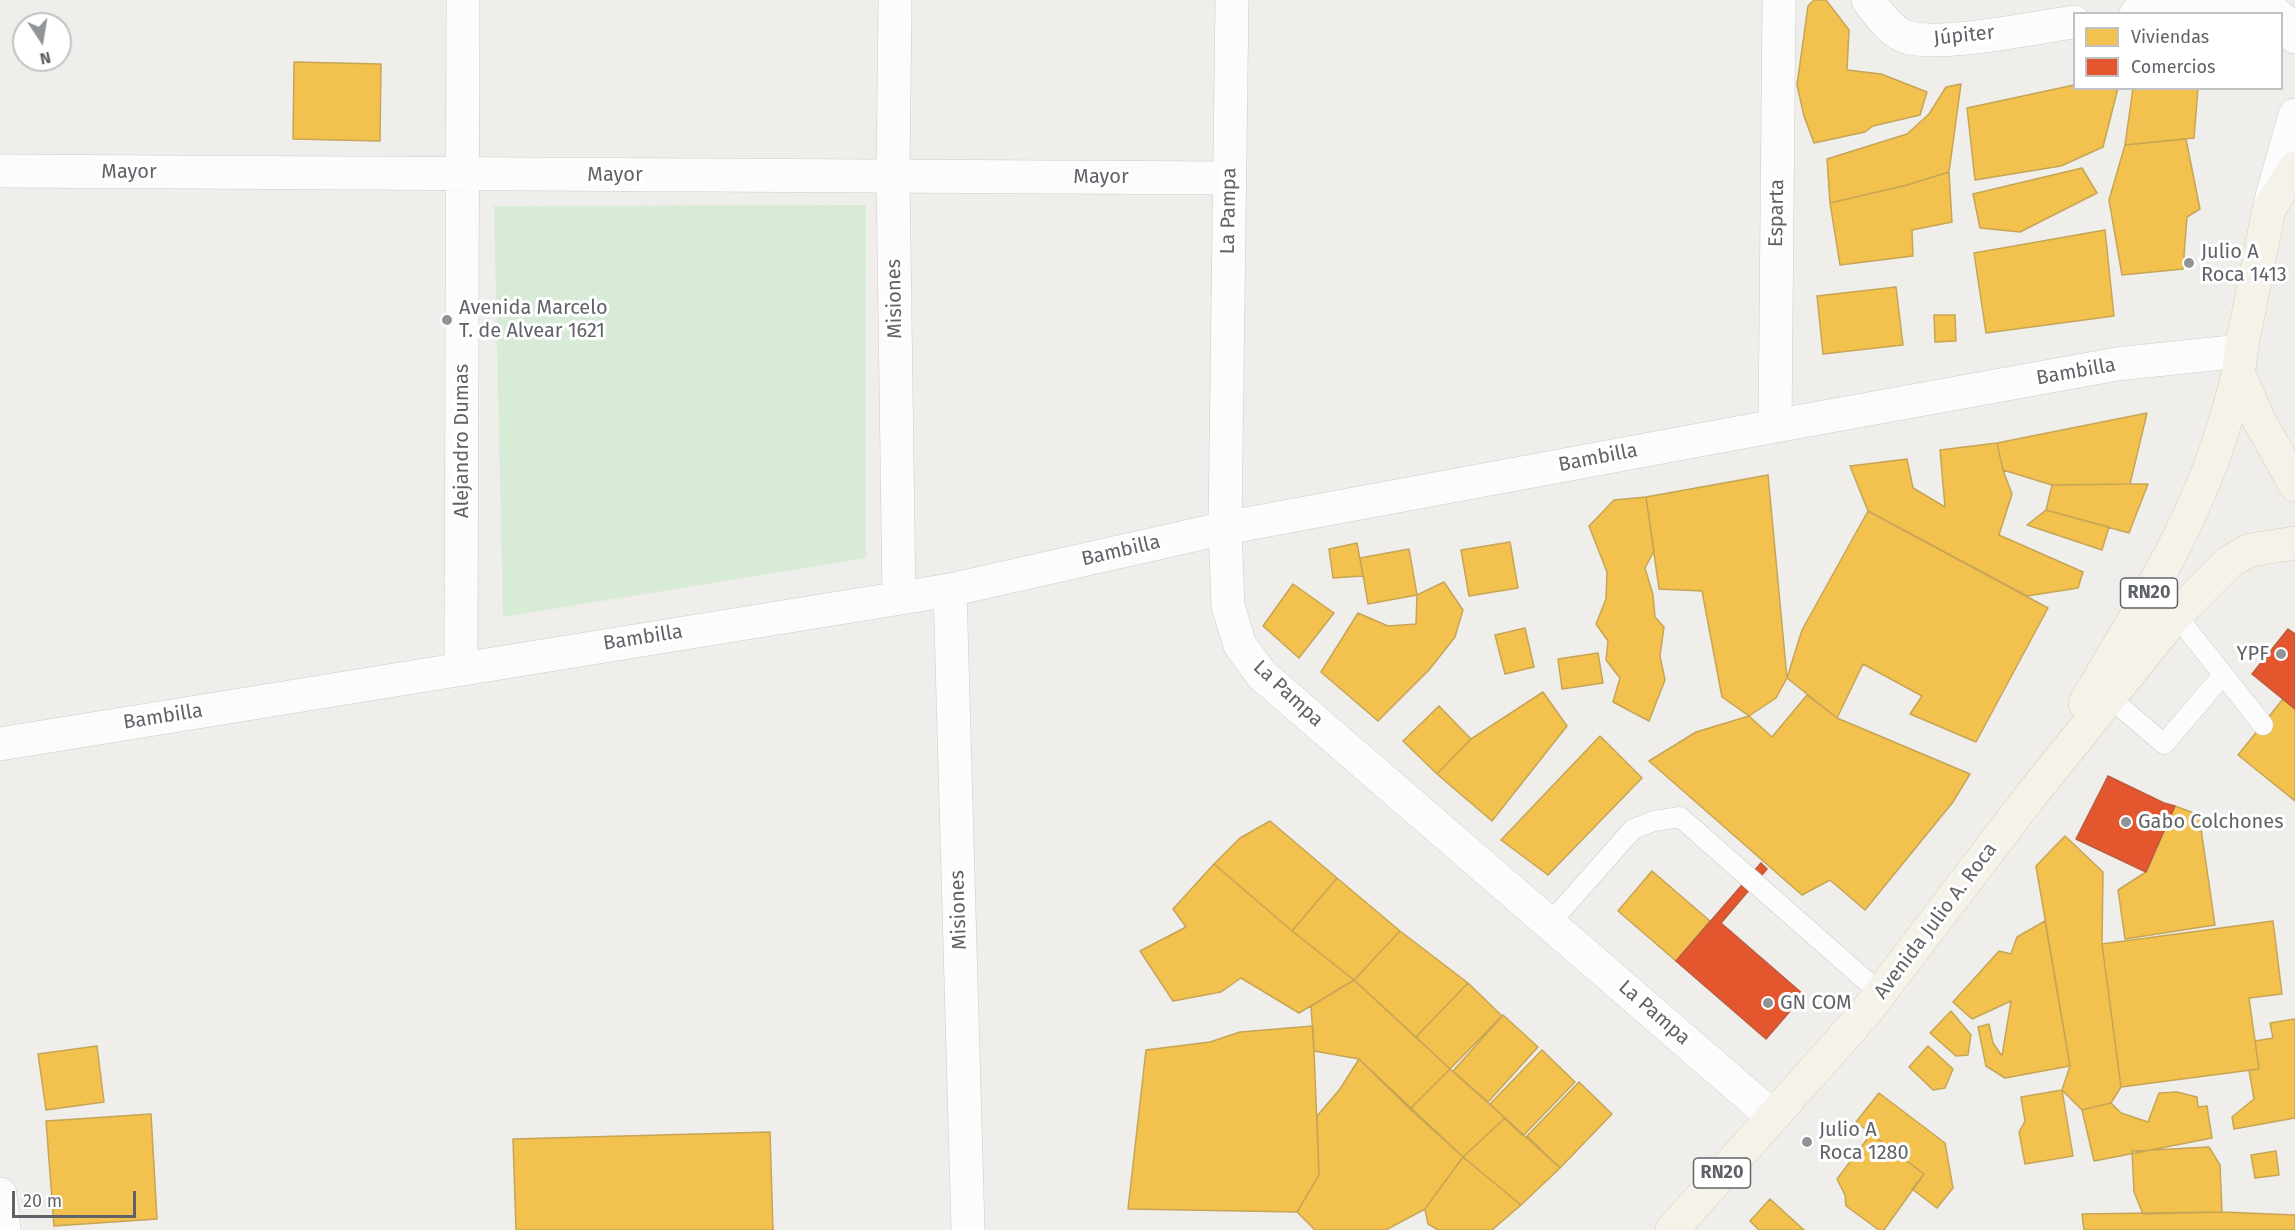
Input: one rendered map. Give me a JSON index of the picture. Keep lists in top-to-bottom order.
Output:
{
  "streets": {
    "main road": ["RN20", "Avenida Julio A. Roca"],
    "street": [
      "Júpiter",
      "Mayor",
      "La Pampa",
      "Esparta",
      "Misiones",
      "Bambilla",
      "Alejandro Dumas"
    ]
  },
  "crossings": [
    ["Mayor", "La Pampa"],
    ["Mayor", "Misiones"],
    ["Mayor", "Alejandro Dumas"],
    ["La Pampa", "Bambilla"],
    ["La Pampa", "Avenida Julio A. Roca"],
    ["Esparta", "Bambilla"],
    ["Misiones", "Bambilla"],
    ["Bambilla", "Alejandro Dumas"],
    ["Bambilla", "Avenida Julio A. Roca"]
  ],
  "places": [
    "Julio A Roca 1413",
    "Avenida Marcelo T. de Alvear 1621",
    "YPF",
    "Gabo Colchones",
    "GN COM",
    "Julio A Roca 1280"
  ],
  "legend": ["Viviendas", "Comercios"],
  "scale_bar": "20 m",
  "north": "bottom"
}
